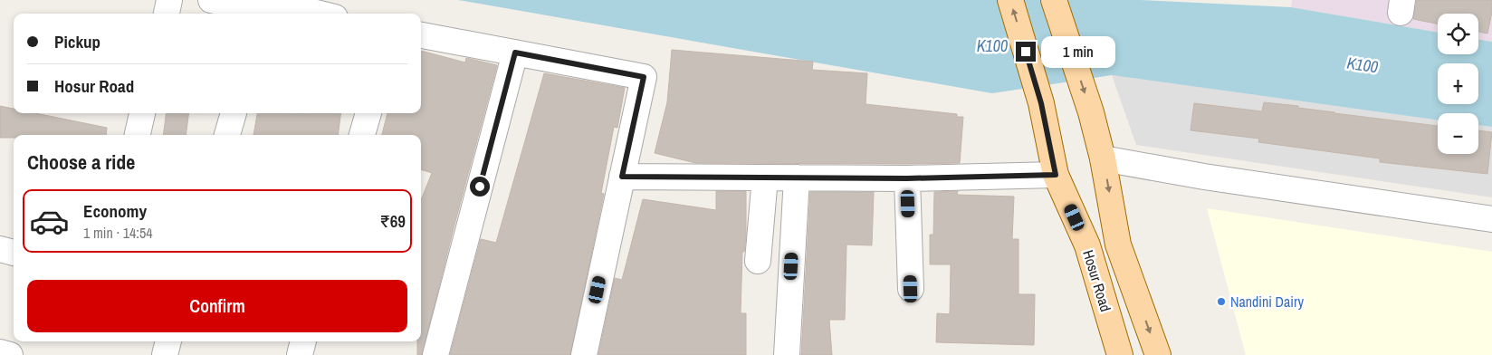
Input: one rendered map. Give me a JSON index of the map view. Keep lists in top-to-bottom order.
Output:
{
  "streets": {
    "main road": ["Hosur Road"]
  },
  "water": ["K100"],
  "places": ["Nandini Dairy"],
  "page": {
    "map_buttons": ["+", "−"],
    "banner": ["Pickup", "Hosur Road"],
    "bubble": "1 min",
    "heading": "Choose a ride",
    "list": [
      {
        "name": "Economy",
        "note": "1 min · 14:54",
        "value": "₹69"
      }
    ],
    "buttons": "Confirm"
  }
}
